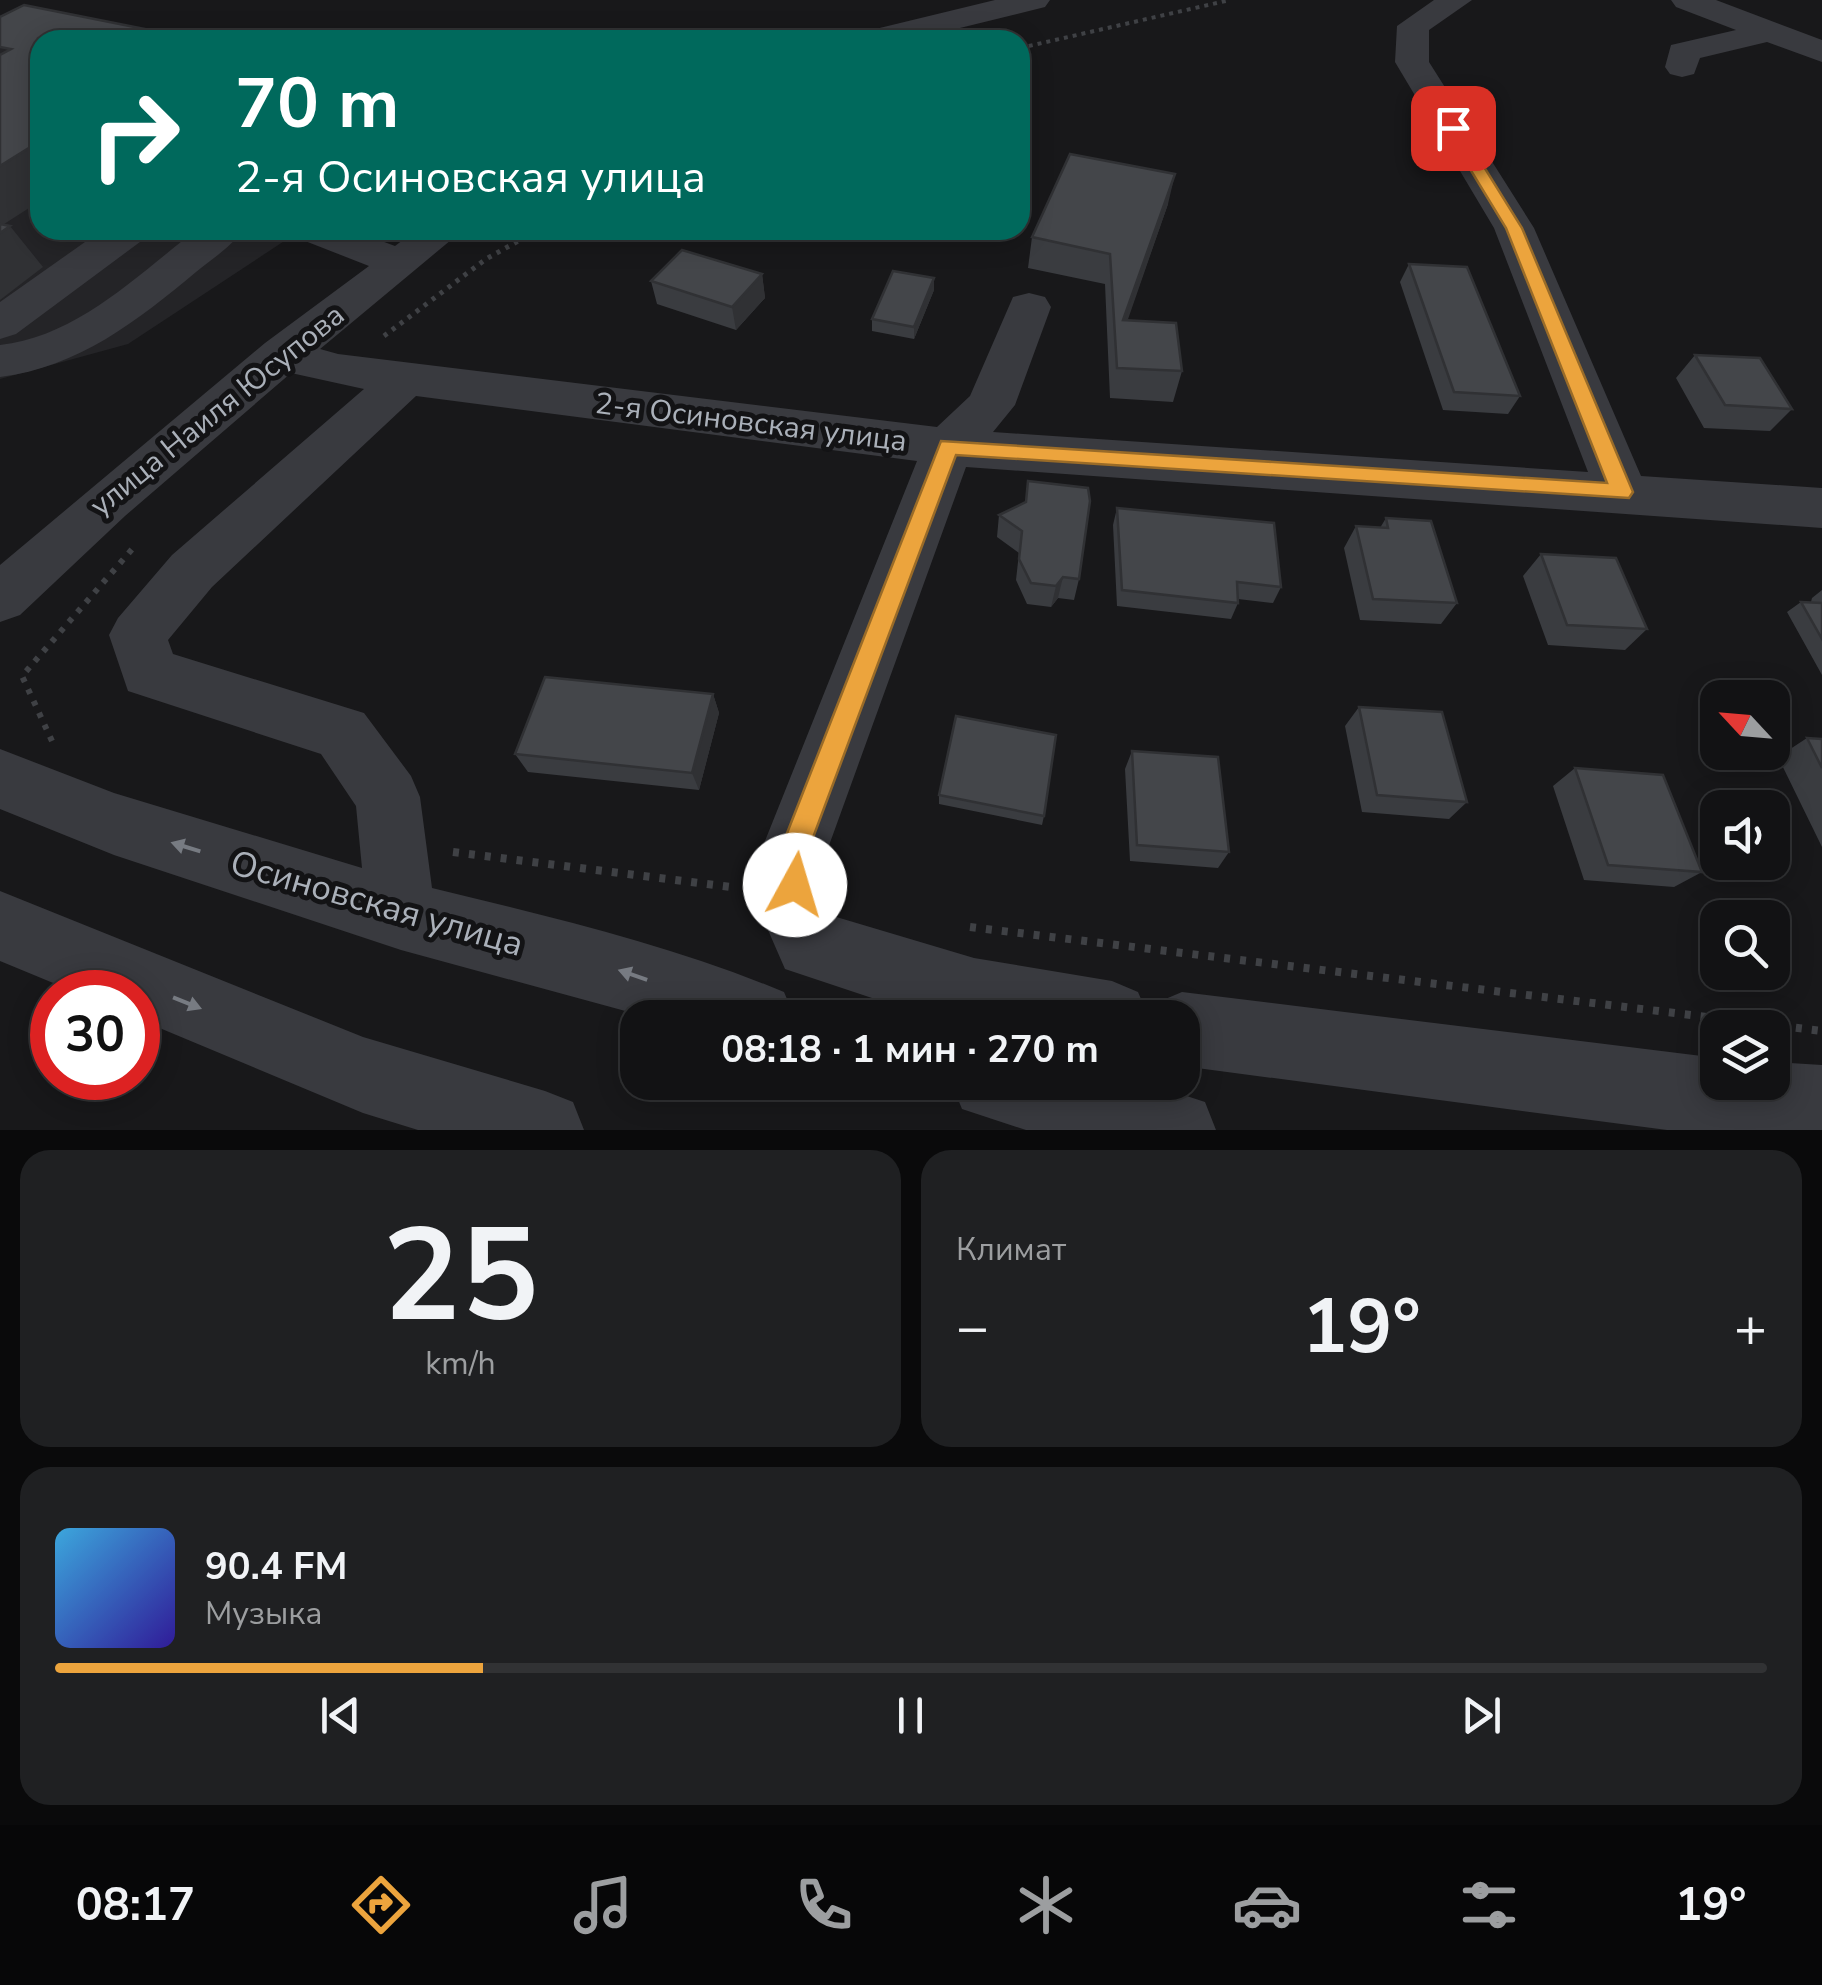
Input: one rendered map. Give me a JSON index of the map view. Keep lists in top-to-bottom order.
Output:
{
  "streets": {
    "street": ["улица Наиля Юсупова", "2-я Осиновская улица", "Осиновская улица"]
  },
  "crossings": [
    ["улица Наиля Юсупова", "2-я Осиновская улица"]
  ],
  "north": "top left",
  "page": {
    "turn": ["70 m", "2-я Осиновская улица"],
    "limit": "30",
    "trip": "08:18 · 1 мин · 270 m",
    "tile": [
      ["25", "km/h"],
      "Климат"
    ],
    "heat": ["−", "19°", "+"],
    "song": ["90.4 FM", "Музыка"],
    "tabs": ["08:17", "19°"]
  }
}
